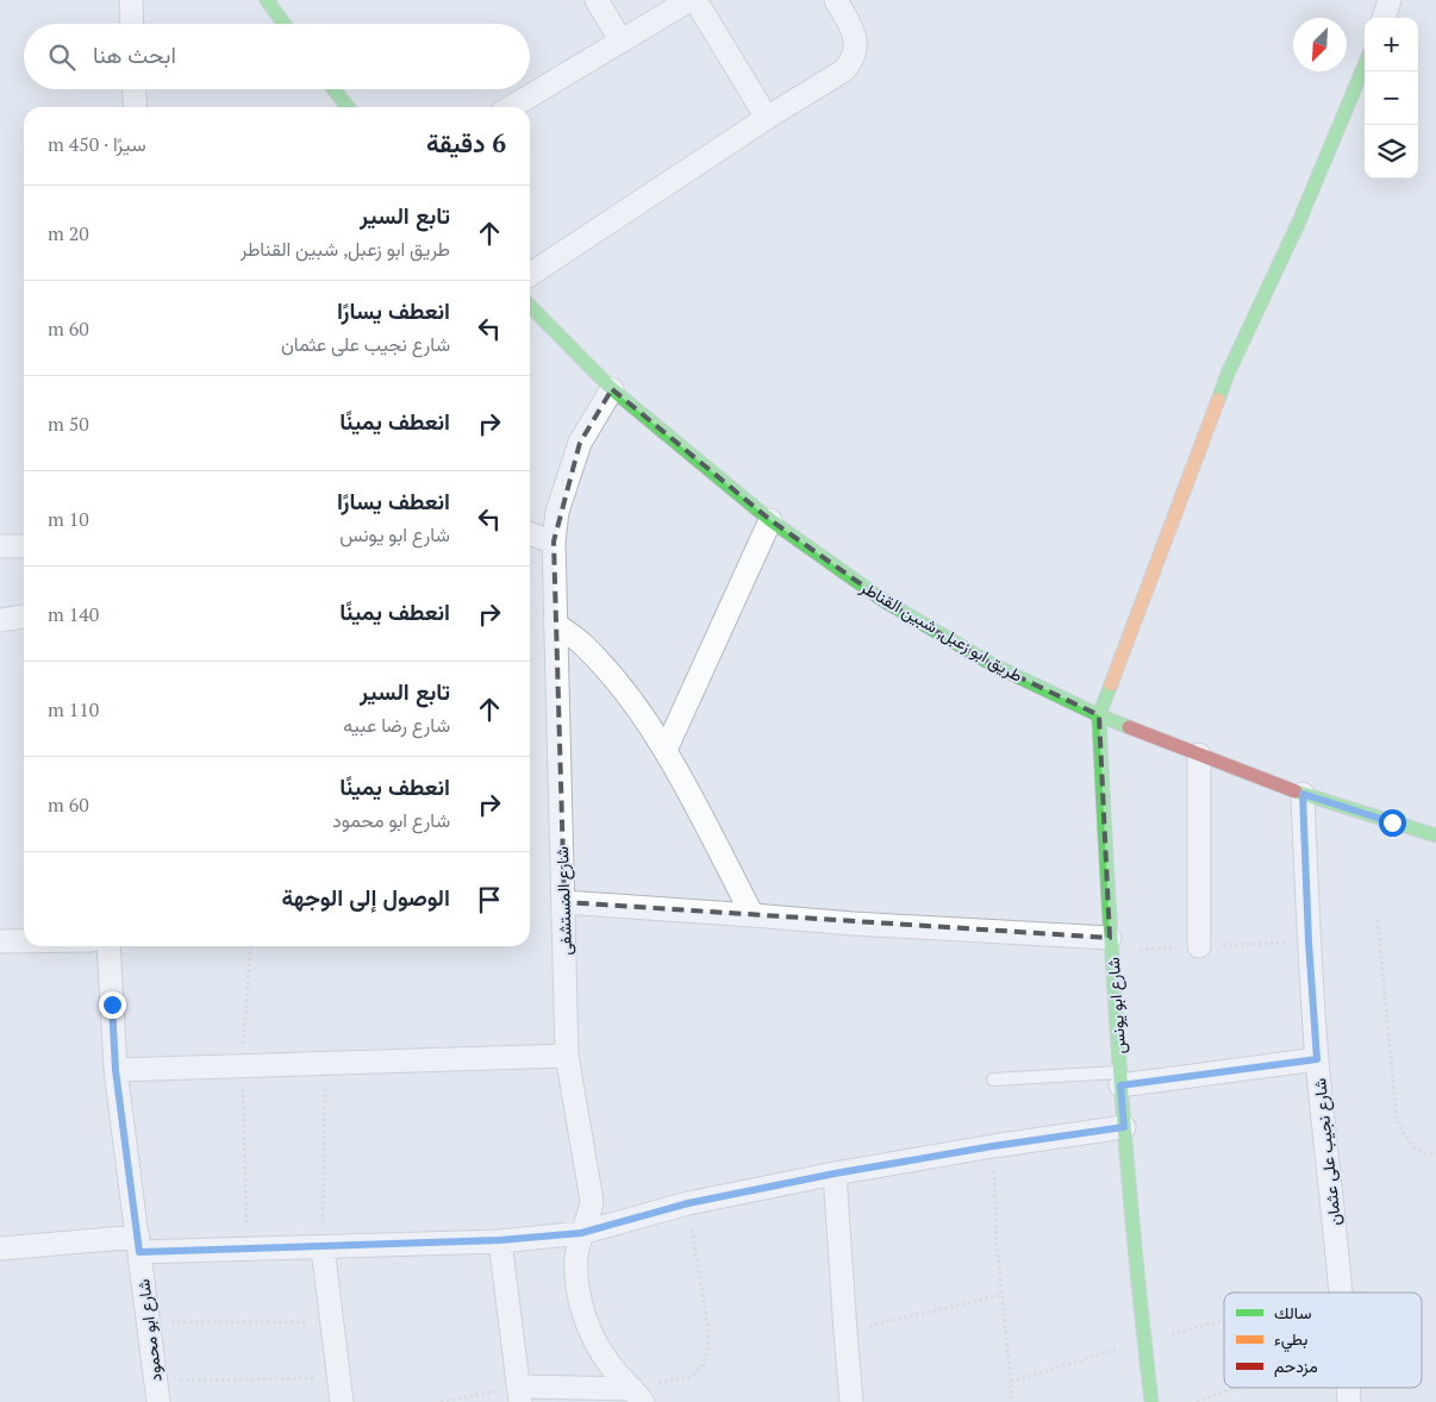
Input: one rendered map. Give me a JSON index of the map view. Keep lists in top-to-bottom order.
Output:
{
  "streets": {
    "street": [
      "طريق ابو زعبل, شبين القناطر",
      "شارع المستشفى",
      "شارع ابو يونس",
      "شارع نجيب على عثمان",
      "شارع ابو محمود"
    ]
  },
  "crossings": [
    ["طريق ابو زعبل, شبين القناطر", "شارع المستشفى"],
    ["طريق ابو زعبل, شبين القناطر", "شارع ابو يونس"],
    ["طريق ابو زعبل, شبين القناطر", "شارع نجيب على عثمان"]
  ],
  "legend": ["سالك", "بطيء", "مزدحم"],
  "north": "bottom left",
  "page": {
    "map_buttons": ["+", "−"],
    "search": "ابحث هنا",
    "heading": ["6 دقيقة", "سيرًا · 450 m"],
    "list": [
      ["تابع السير", "طريق ابو زعبل, شبين القناطر", "20 m"],
      ["انعطف يسارًا", "شارع نجيب على عثمان", "60 m"],
      ["انعطف يمينًا", "50 m"],
      ["انعطف يسارًا", "شارع ابو يونس", "10 m"],
      ["انعطف يمينًا", "140 m"],
      ["تابع السير", "شارع رضا عبيه", "110 m"],
      ["انعطف يمينًا", "شارع ابو محمود", "60 m"],
      "الوصول إلى الوجهة"
    ]
  }
}
